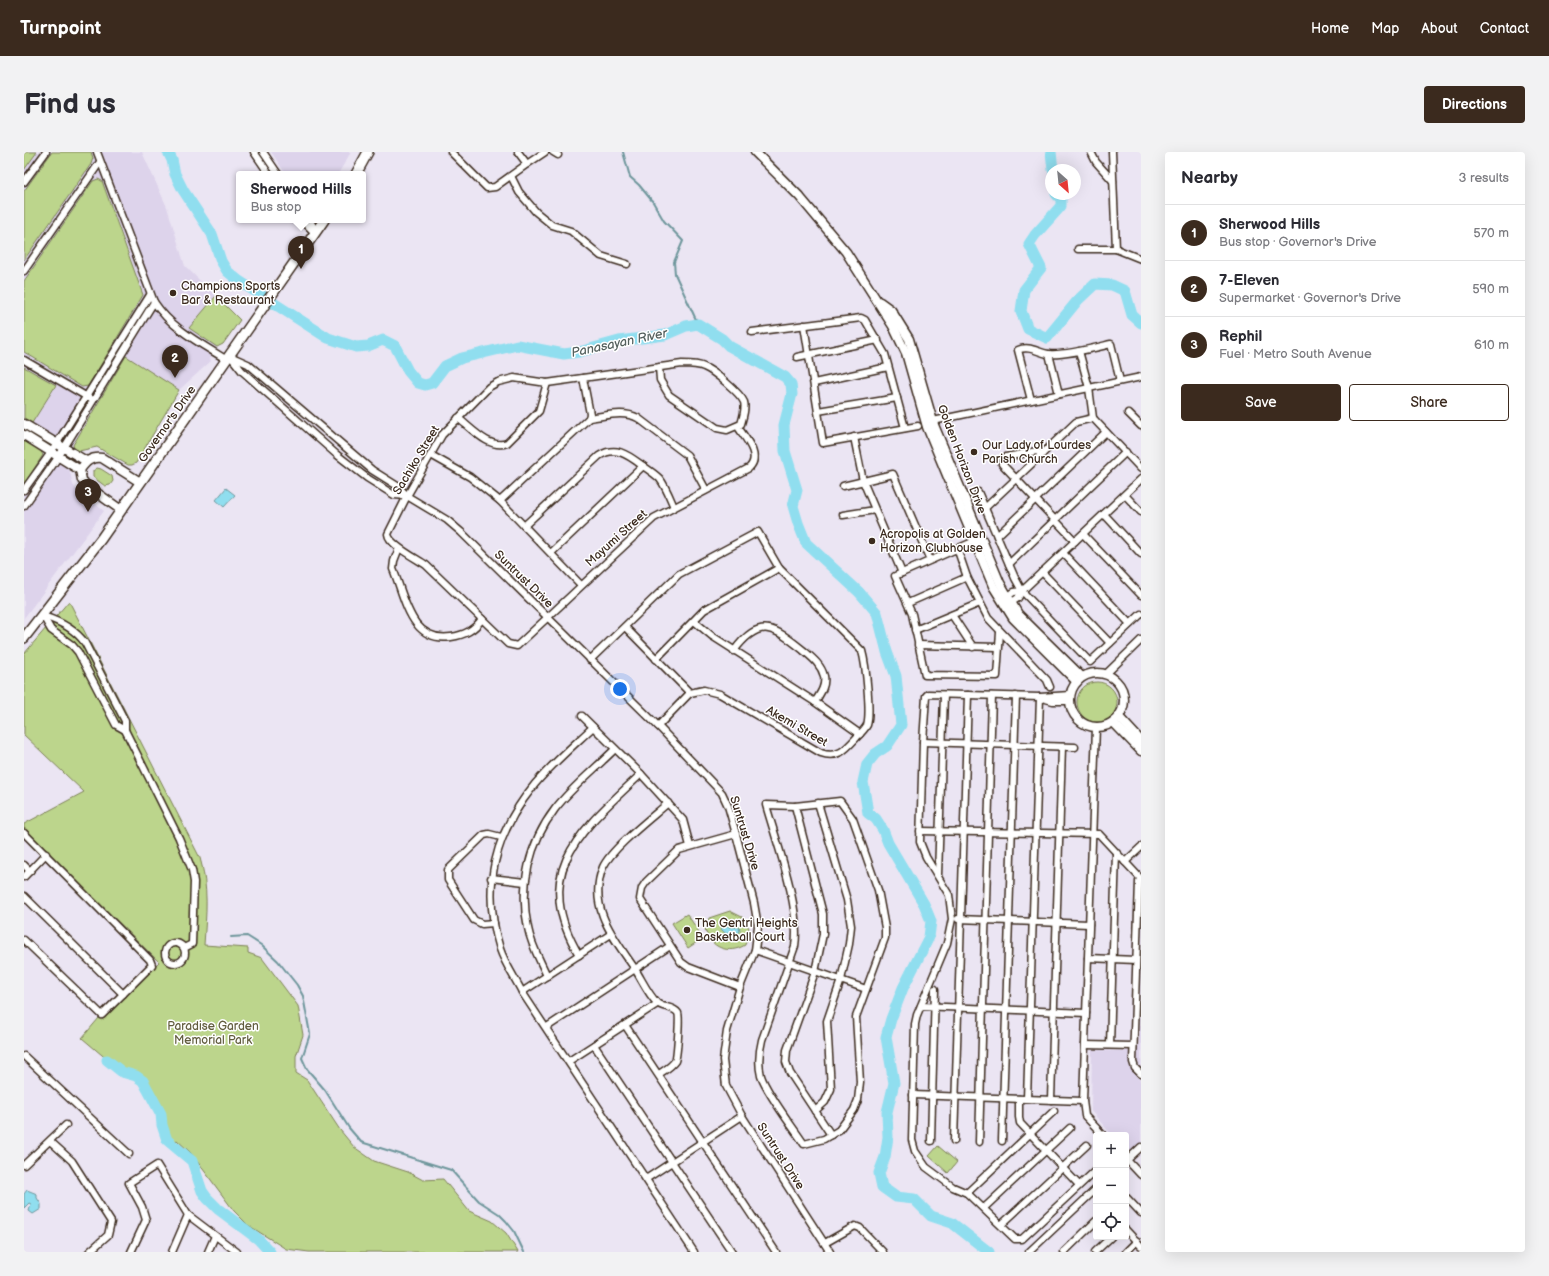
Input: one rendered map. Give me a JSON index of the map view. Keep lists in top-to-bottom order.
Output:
{
  "streets": {
    "main road": ["Governor's Drive"],
    "street": [
      "Golden Horizon Drive",
      "Sachiko Street",
      "Mayumi Street",
      "Suntrust Drive",
      "Akemi Street"
    ]
  },
  "crossings": [
    ["Governor's Drive", "Suntrust Drive"],
    ["Sachiko Street", "Mayumi Street"],
    ["Sachiko Street", "Suntrust Drive"],
    ["Mayumi Street", "Suntrust Drive"]
  ],
  "water": ["Panasayan River"],
  "parks": ["Paradise Garden Memorial Park"],
  "places": [
    "Champions Sports Bar & Restaurant",
    "Our Lady of Lourdes Parish Church",
    "Acropolis at Golden Horizon Clubhouse",
    "The Gentri Heights Basketball Court"
  ],
  "north": "bottom right",
  "page": {
    "header": "Turnpoint",
    "nav": [
      "Home",
      "Map",
      "About",
      "Contact"
    ],
    "buttons": [
      "Directions",
      ["Save", "Share"]
    ],
    "title": "Find us",
    "heading": ["Nearby", "3 results"],
    "popup": ["Sherwood Hills", "Bus stop"],
    "list": [
      {
        "mark": "1",
        "name": "Sherwood Hills",
        "note": "Bus stop · Governor's Drive",
        "value": "570 m"
      },
      {
        "mark": "2",
        "name": "7-Eleven",
        "note": "Supermarket · Governor's Drive",
        "value": "590 m"
      },
      {
        "mark": "3",
        "name": "Rephil",
        "note": "Fuel · Metro South Avenue",
        "value": "610 m"
      }
    ],
    "pins": ["1", "2", "3"],
    "map_buttons": ["+", "−"]
  }
}
